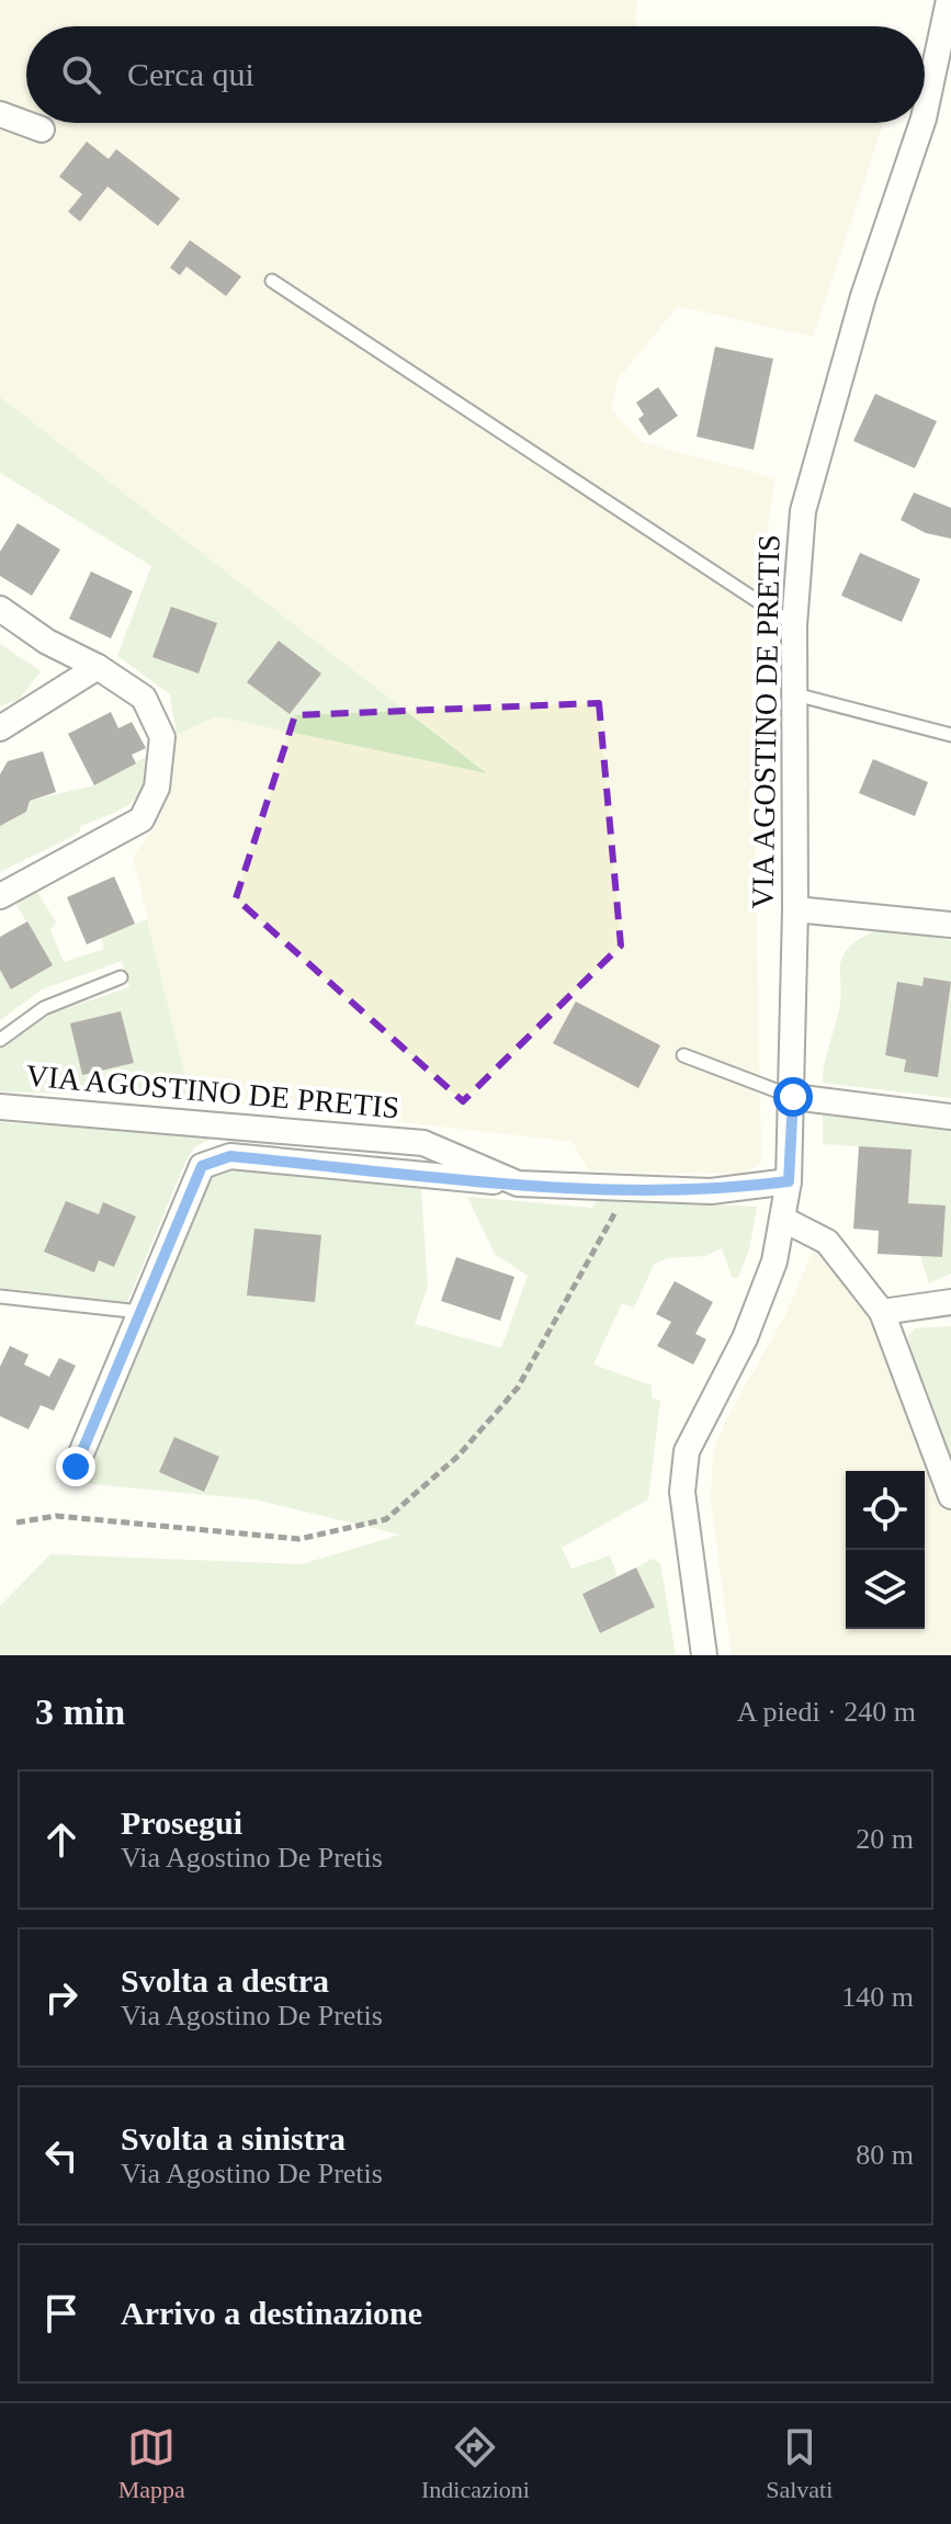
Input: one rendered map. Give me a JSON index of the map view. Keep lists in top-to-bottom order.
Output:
{
  "streets": {
    "street": ["VIA AGOSTINO DE PRETIS"]
  },
  "page": {
    "search": "Cerca qui",
    "heading": ["3 min", "A piedi · 240 m"],
    "list": [
      ["Prosegui", "Via Agostino De Pretis", "20 m"],
      ["Svolta a destra", "Via Agostino De Pretis", "140 m"],
      ["Svolta a sinistra", "Via Agostino De Pretis", "80 m"],
      "Arrivo a destinazione"
    ],
    "nav": ["Mappa", "Indicazioni", "Salvati"]
  }
}
